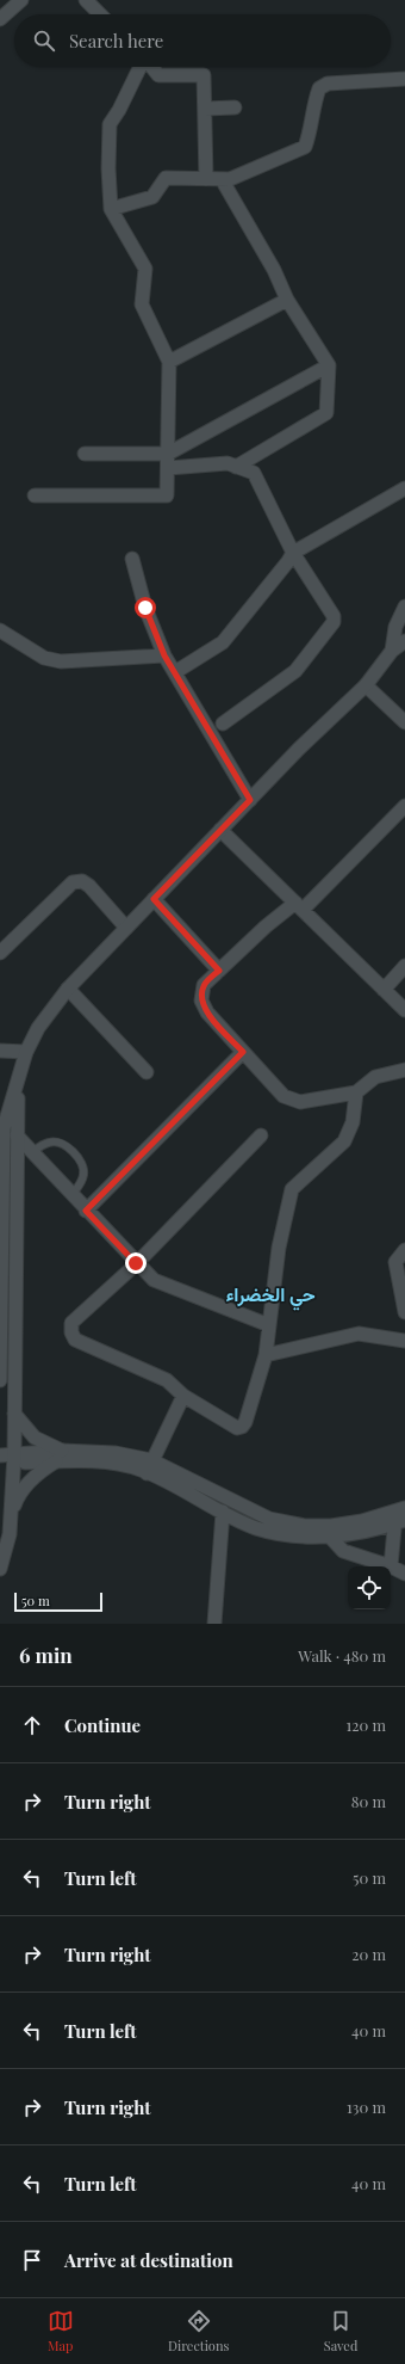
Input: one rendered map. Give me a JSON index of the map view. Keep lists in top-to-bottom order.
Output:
{
  "districts": ["حي الخضراء"],
  "scale_bar": "50 m",
  "page": {
    "search": "Search here",
    "scale": "50 m",
    "heading": ["6 min", "Walk · 480 m"],
    "list": [
      ["Continue", "120 m"],
      ["Turn right", "80 m"],
      ["Turn left", "50 m"],
      ["Turn right", "20 m"],
      ["Turn left", "40 m"],
      ["Turn right", "130 m"],
      ["Turn left", "40 m"],
      "Arrive at destination"
    ],
    "nav": ["Map", "Directions", "Saved"]
  }
}
